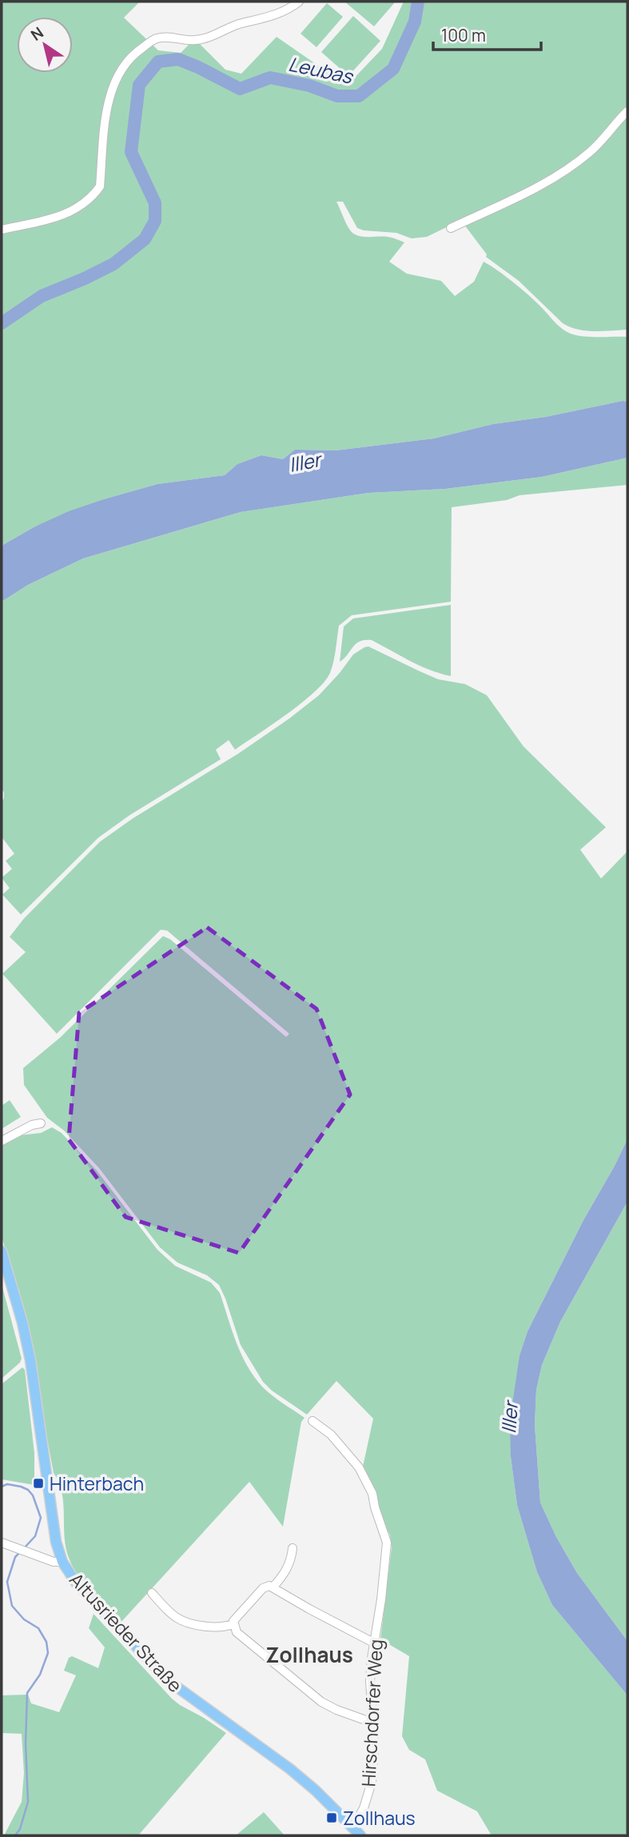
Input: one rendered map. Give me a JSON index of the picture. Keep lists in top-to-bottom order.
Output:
{
  "streets": {
    "main road": ["Altusrieder Straße"],
    "street": ["Hirschdorfer Weg"]
  },
  "crossings": [
    ["Altusrieder Straße", "Hirschdorfer Weg"]
  ],
  "districts": ["Zollhaus"],
  "water": ["Leubas", "Iller"],
  "places": {
    "transit": ["Hinterbach", "Zollhaus"]
  },
  "scale_bar": "100 m",
  "north": "top left"
}
